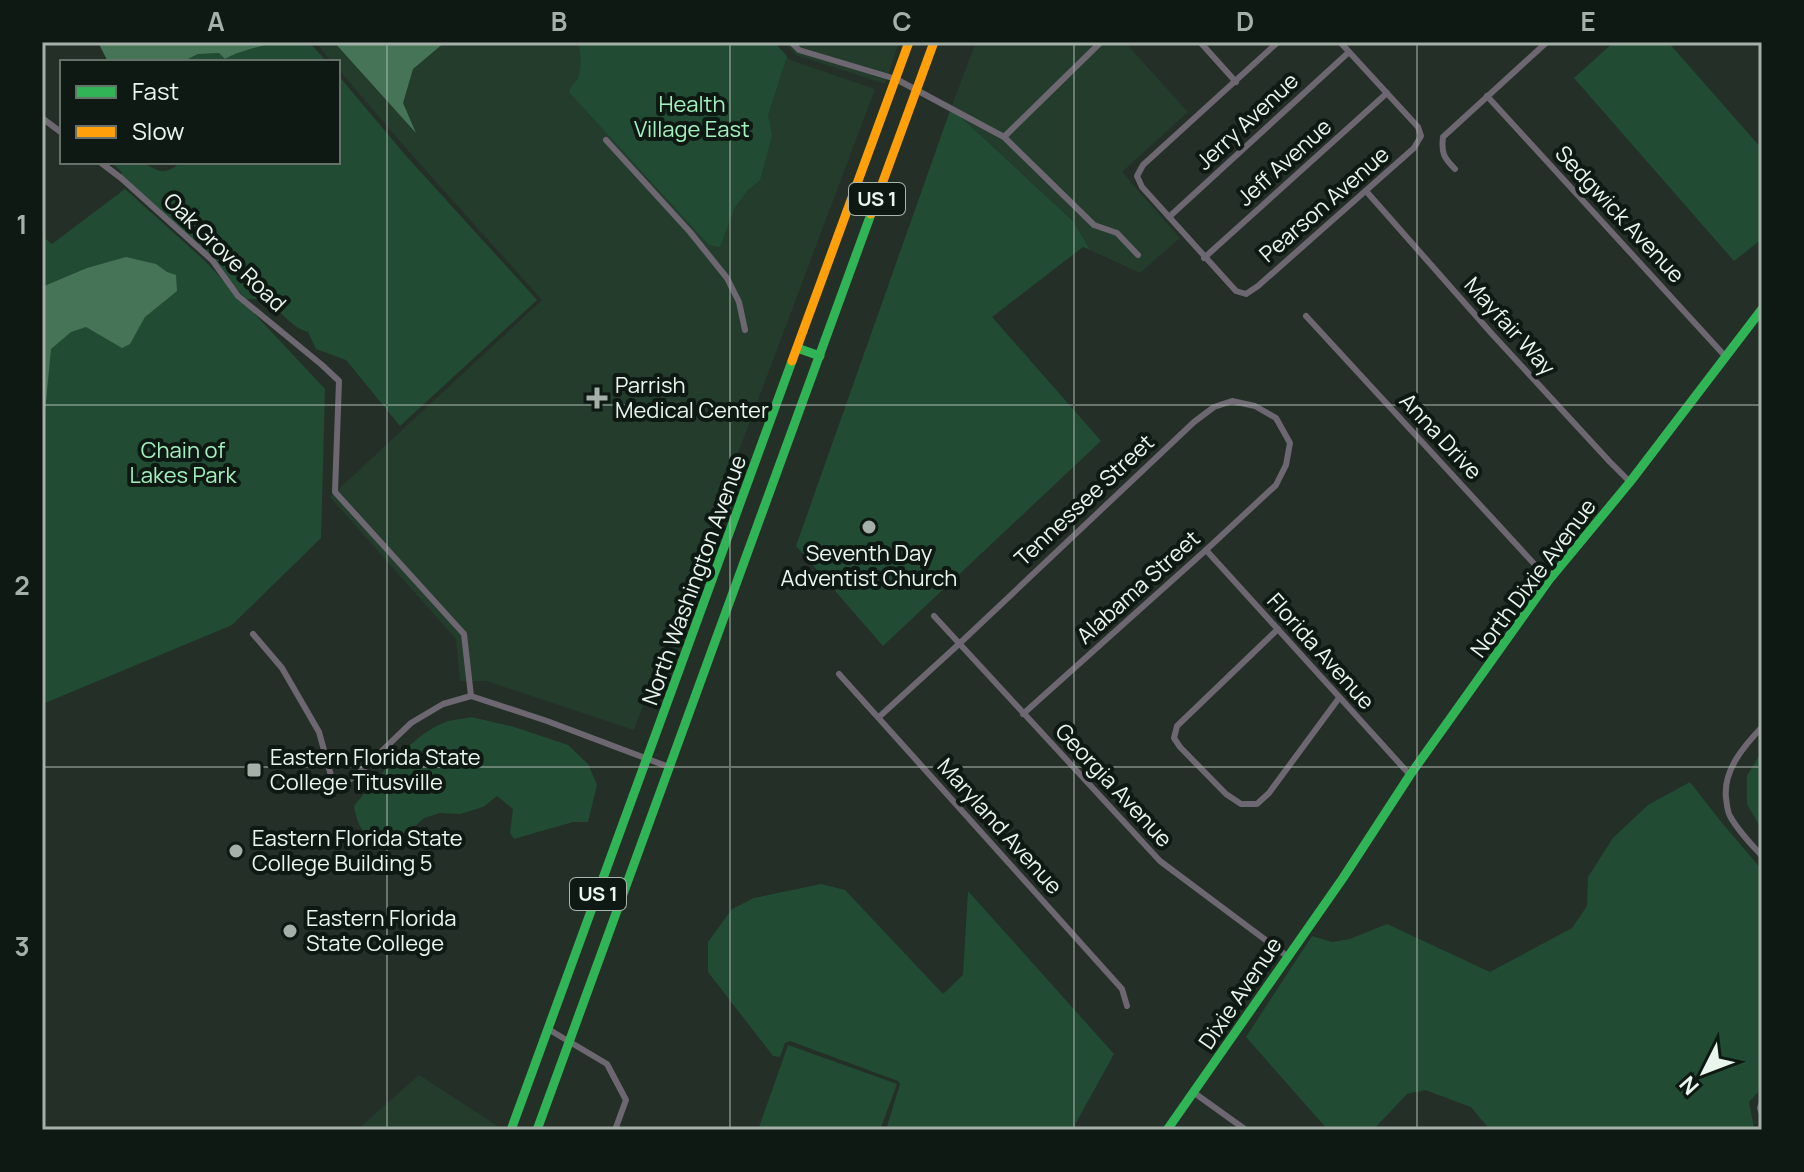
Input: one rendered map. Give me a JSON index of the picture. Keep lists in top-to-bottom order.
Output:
{
  "streets": {
    "main road": [
      "US 1",
      "North Dixie Avenue",
      "North Washington Avenue",
      "Dixie Avenue"
    ],
    "street": [
      "Jerry Avenue",
      "Jeff Avenue",
      "Pearson Avenue",
      "Sedgwick Avenue",
      "Oak Grove Road",
      "Mayfair Way",
      "Anna Drive",
      "Tennessee Street",
      "Alabama Street",
      "Florida Avenue",
      "Georgia Avenue",
      "Maryland Avenue"
    ]
  },
  "crossings": [
    ["Jeff Avenue", "Pearson Avenue"],
    ["Pearson Avenue", "Mayfair Way"],
    ["Sedgwick Avenue", "North Dixie Avenue"],
    ["Mayfair Way", "North Dixie Avenue"],
    ["Anna Drive", "North Dixie Avenue"],
    ["Tennessee Street", "Alabama Street"],
    ["Tennessee Street", "Georgia Avenue"],
    ["Tennessee Street", "Maryland Avenue"],
    ["North Dixie Avenue", "Florida Avenue"],
    ["North Dixie Avenue", "Dixie Avenue"],
    ["Alabama Street", "Florida Avenue"],
    ["Alabama Street", "Georgia Avenue"],
    ["Georgia Avenue", "Dixie Avenue"]
  ],
  "parks": ["Health Village East", "Chain of Lakes Park"],
  "places": {
    "health": ["Parrish Medical Center"],
    "other": ["Seventh Day Adventist Church", "Eastern Florida State College Building 5", "Eastern Florida State College"],
    "transit": ["Eastern Florida State College Titusville"]
  },
  "legend": ["Fast", "Slow"],
  "north": "bottom left",
  "grid": {
    "columns": [
      "A",
      "B",
      "C",
      "D",
      "E"
    ],
    "rows": ["1", "2", "3"]
  }
}
